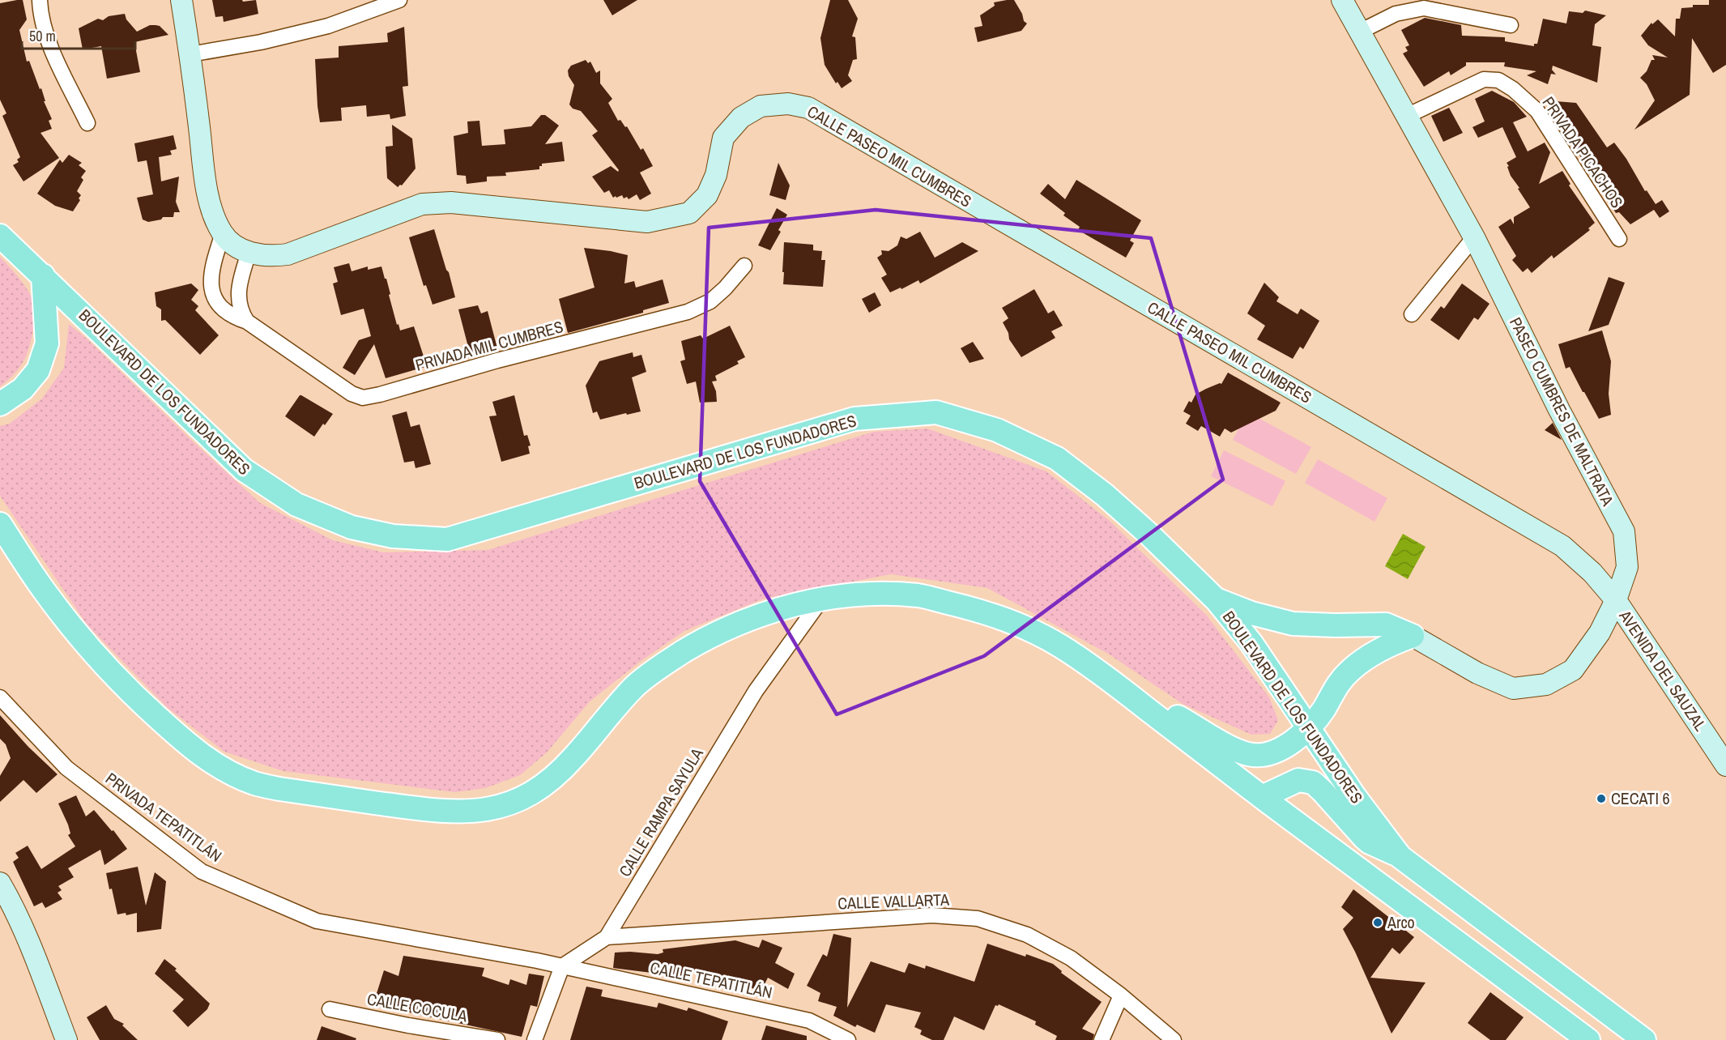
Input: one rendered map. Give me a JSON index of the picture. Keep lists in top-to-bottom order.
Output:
{
  "streets": {
    "main road": ["BOULEVARD DE LOS FUNDADORES"],
    "street": [
      "PRIVADA PICACHOS",
      "CALLE PASEO MIL CUMBRES",
      "PRIVADA MIL CUMBRES",
      "PASEO CUMBRES DE MALTRATA",
      "AVENIDA DEL SAUZAL",
      "CALLE RAMPA SAYULA",
      "PRIVADA TEPATITLÁN",
      "CALLE VALLARTA",
      "CALLE TEPATITLÁN",
      "CALLE COCULA"
    ]
  },
  "crossings": [
    ["PRIVADA PICACHOS", "PASEO CUMBRES DE MALTRATA"],
    ["CALLE PASEO MIL CUMBRES", "PRIVADA MIL CUMBRES"],
    ["CALLE PASEO MIL CUMBRES", "PASEO CUMBRES DE MALTRATA"],
    ["CALLE PASEO MIL CUMBRES", "AVENIDA DEL SAUZAL"],
    ["PASEO CUMBRES DE MALTRATA", "AVENIDA DEL SAUZAL"],
    ["CALLE RAMPA SAYULA", "PRIVADA TEPATITLÁN"],
    ["CALLE RAMPA SAYULA", "CALLE VALLARTA"],
    ["CALLE RAMPA SAYULA", "CALLE TEPATITLÁN"],
    ["PRIVADA TEPATITLÁN", "CALLE TEPATITLÁN"]
  ],
  "places": ["CECATI 6", "Arco"],
  "scale_bar": "50 m"
}
